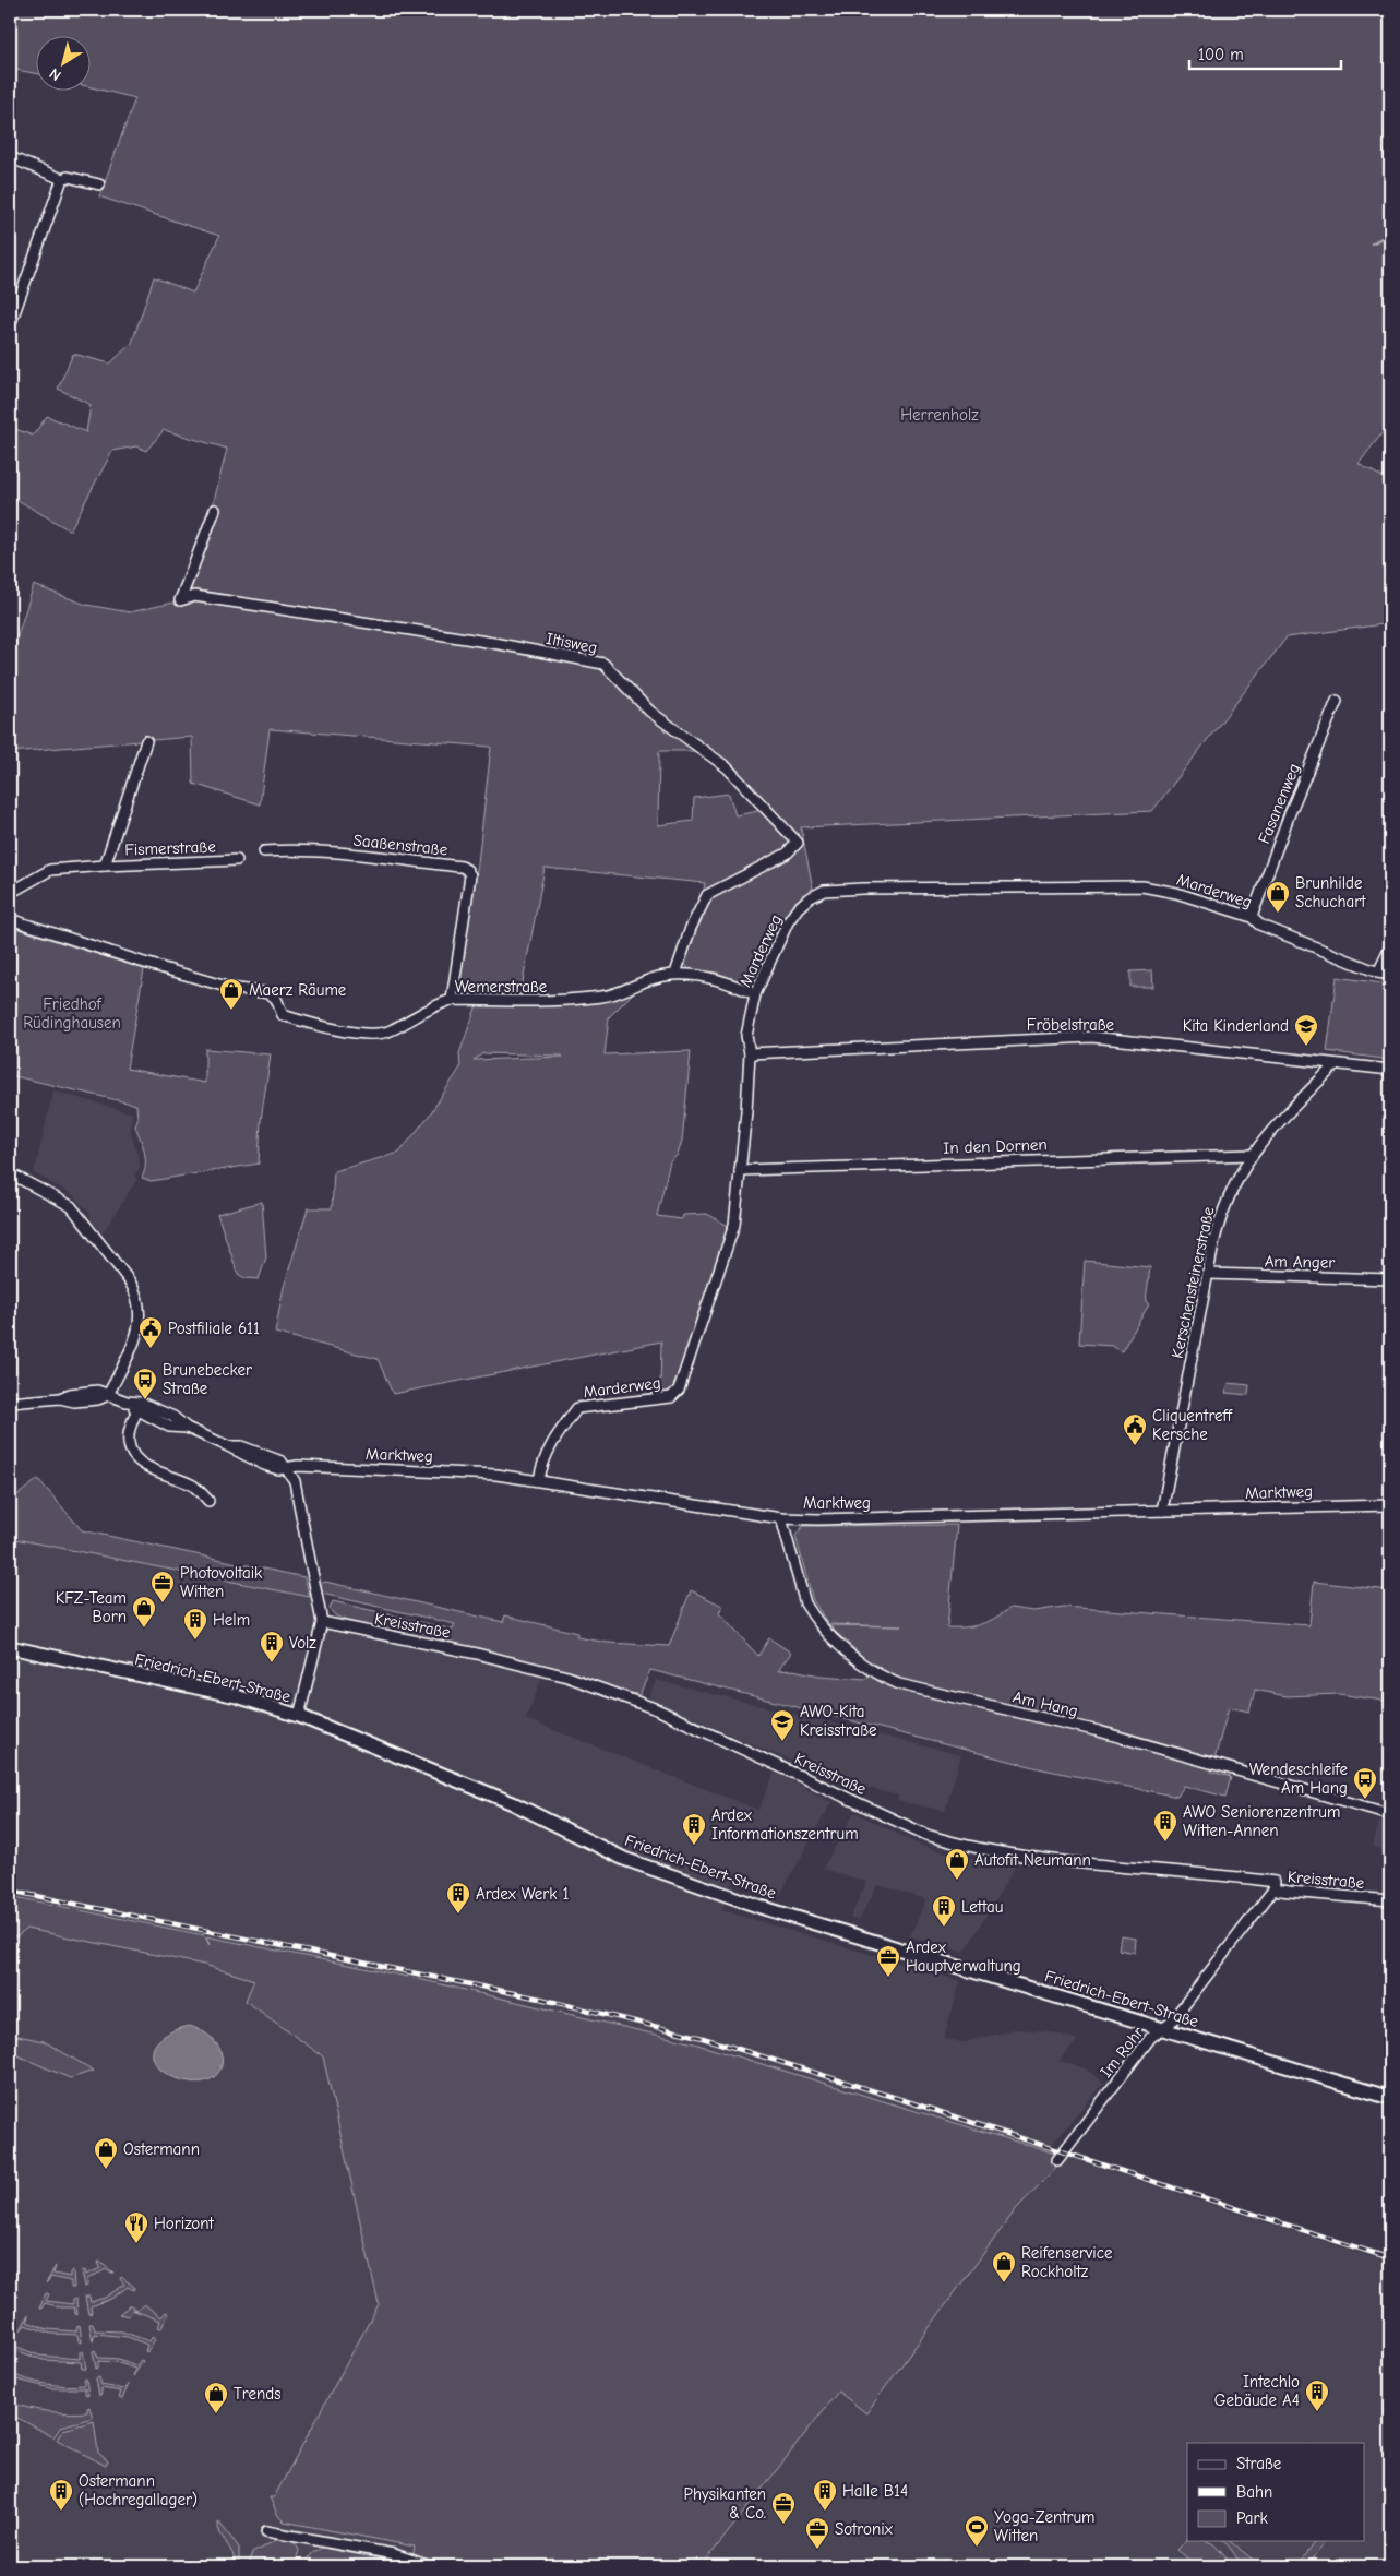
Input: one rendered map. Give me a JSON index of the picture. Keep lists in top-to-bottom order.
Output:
{
  "streets": {
    "street": [
      "Iltisweg",
      "Fasanenweg",
      "Saaßenstraße",
      "Fismerstraße",
      "Marderweg",
      "Wemerstraße",
      "Fröbelstraße",
      "In den Dornen",
      "Am Anger",
      "Kerschensteinerstraße",
      "Marktweg",
      "Kreisstraße",
      "Friedrich-Ebert-Straße",
      "Am Hang",
      "Im Rohr"
    ]
  },
  "crossings": [
    ["Iltisweg", "Wemerstraße"],
    ["Fasanenweg", "Marderweg"],
    ["Saaßenstraße", "Wemerstraße"],
    ["Marderweg", "Wemerstraße"],
    ["Marderweg", "Fröbelstraße"],
    ["Marderweg", "In den Dornen"],
    ["Marderweg", "Marktweg"],
    ["Fröbelstraße", "Kerschensteinerstraße"],
    ["In den Dornen", "Kerschensteinerstraße"],
    ["Am Anger", "Kerschensteinerstraße"],
    ["Kerschensteinerstraße", "Marktweg"],
    ["Marktweg", "Am Hang"],
    ["Kreisstraße", "Im Rohr"],
    ["Friedrich-Ebert-Straße", "Im Rohr"]
  ],
  "parks": ["Herrenholz", "Friedhof Rüdinghausen"],
  "places": {
    "shop": [
      "Brunhilde Schuchart",
      "Maerz Räume",
      "KFZ-Team Born",
      "Autofit Neumann",
      "Ostermann",
      "Reifenservice Rockholtz",
      "Trends"
    ],
    "school or university": ["Kita Kinderland", "AWO-Kita Kreisstraße"],
    "public building": ["Postfiliale 611", "Cliquentreff Kersche"],
    "bus stop": ["Brunebecker Straße", "Wendeschleife Am Hang"],
    "office": [
      "Photovoltaik Witten",
      "Ardex Hauptverwaltung",
      "Physikanten & Co.",
      "Sotronix"
    ],
    "building": [
      "Helm",
      "Volz",
      "AWO Seniorenzentrum Witten-Annen",
      "Ardex Informationszentrum",
      "Ardex Werk 1",
      "Lettau",
      "Intechlo Gebäude A4",
      "Ostermann (Hochregallager)",
      "Halle B14"
    ],
    "restaurant": ["Horizont"],
    "sports": ["Yoga-Zentrum Witten"]
  },
  "legend": ["Straße", "Bahn", "Park"],
  "scale_bar": "100 m",
  "north": "bottom left"
}
